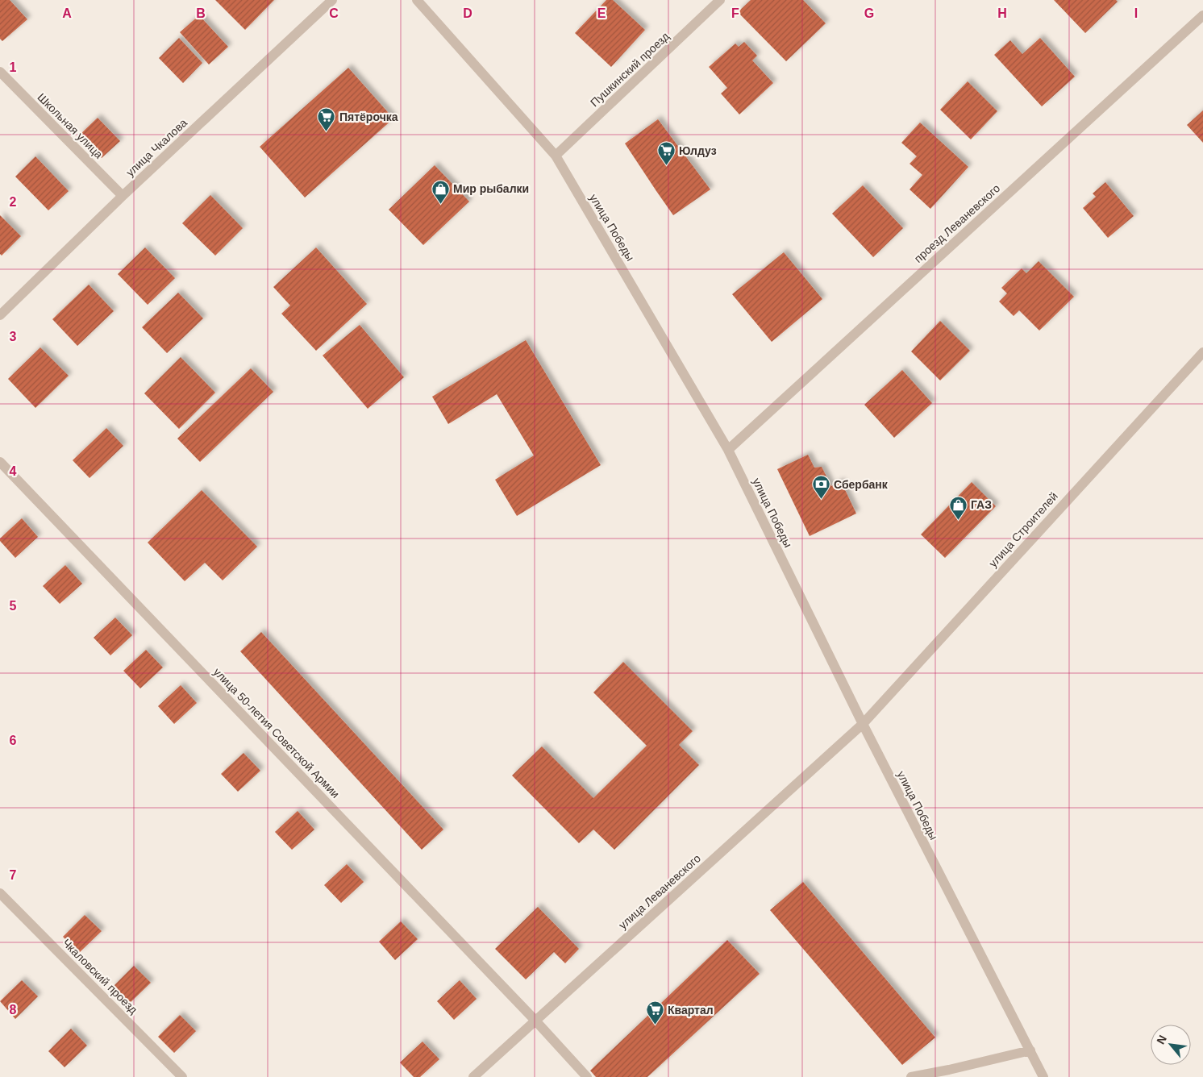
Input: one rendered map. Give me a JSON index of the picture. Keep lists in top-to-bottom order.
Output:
{
  "streets": {
    "street": [
      "Пушкинский проезд",
      "Школьная улица",
      "улица Чкалова",
      "проезд Леваневского",
      "улица Победы",
      "улица Строителей",
      "улица 50-летия Советской Армии",
      "улица Леваневского",
      "Чкаловский проезд"
    ]
  },
  "crossings": [
    ["Пушкинский проезд", "улица Победы"],
    ["Школьная улица", "улица Чкалова"],
    ["проезд Леваневского", "улица Победы"],
    ["улица Победы", "улица Строителей"],
    ["улица Победы", "улица Леваневского"],
    ["улица Строителей", "улица Леваневского"],
    ["улица 50-летия Советской Армии", "улица Леваневского"]
  ],
  "places": {
    "supermarket": ["Пятёрочка", "Юлдуз", "Квартал"],
    "shop": ["Мир рыбалки", "ГАЗ"],
    "bank": ["Сбербанк"]
  },
  "north": "top left",
  "grid": {
    "columns": [
      "A",
      "B",
      "C",
      "D",
      "E",
      "F",
      "G",
      "H",
      "I"
    ],
    "rows": [
      "1",
      "2",
      "3",
      "4",
      "5",
      "6",
      "7",
      "8"
    ]
  }
}
